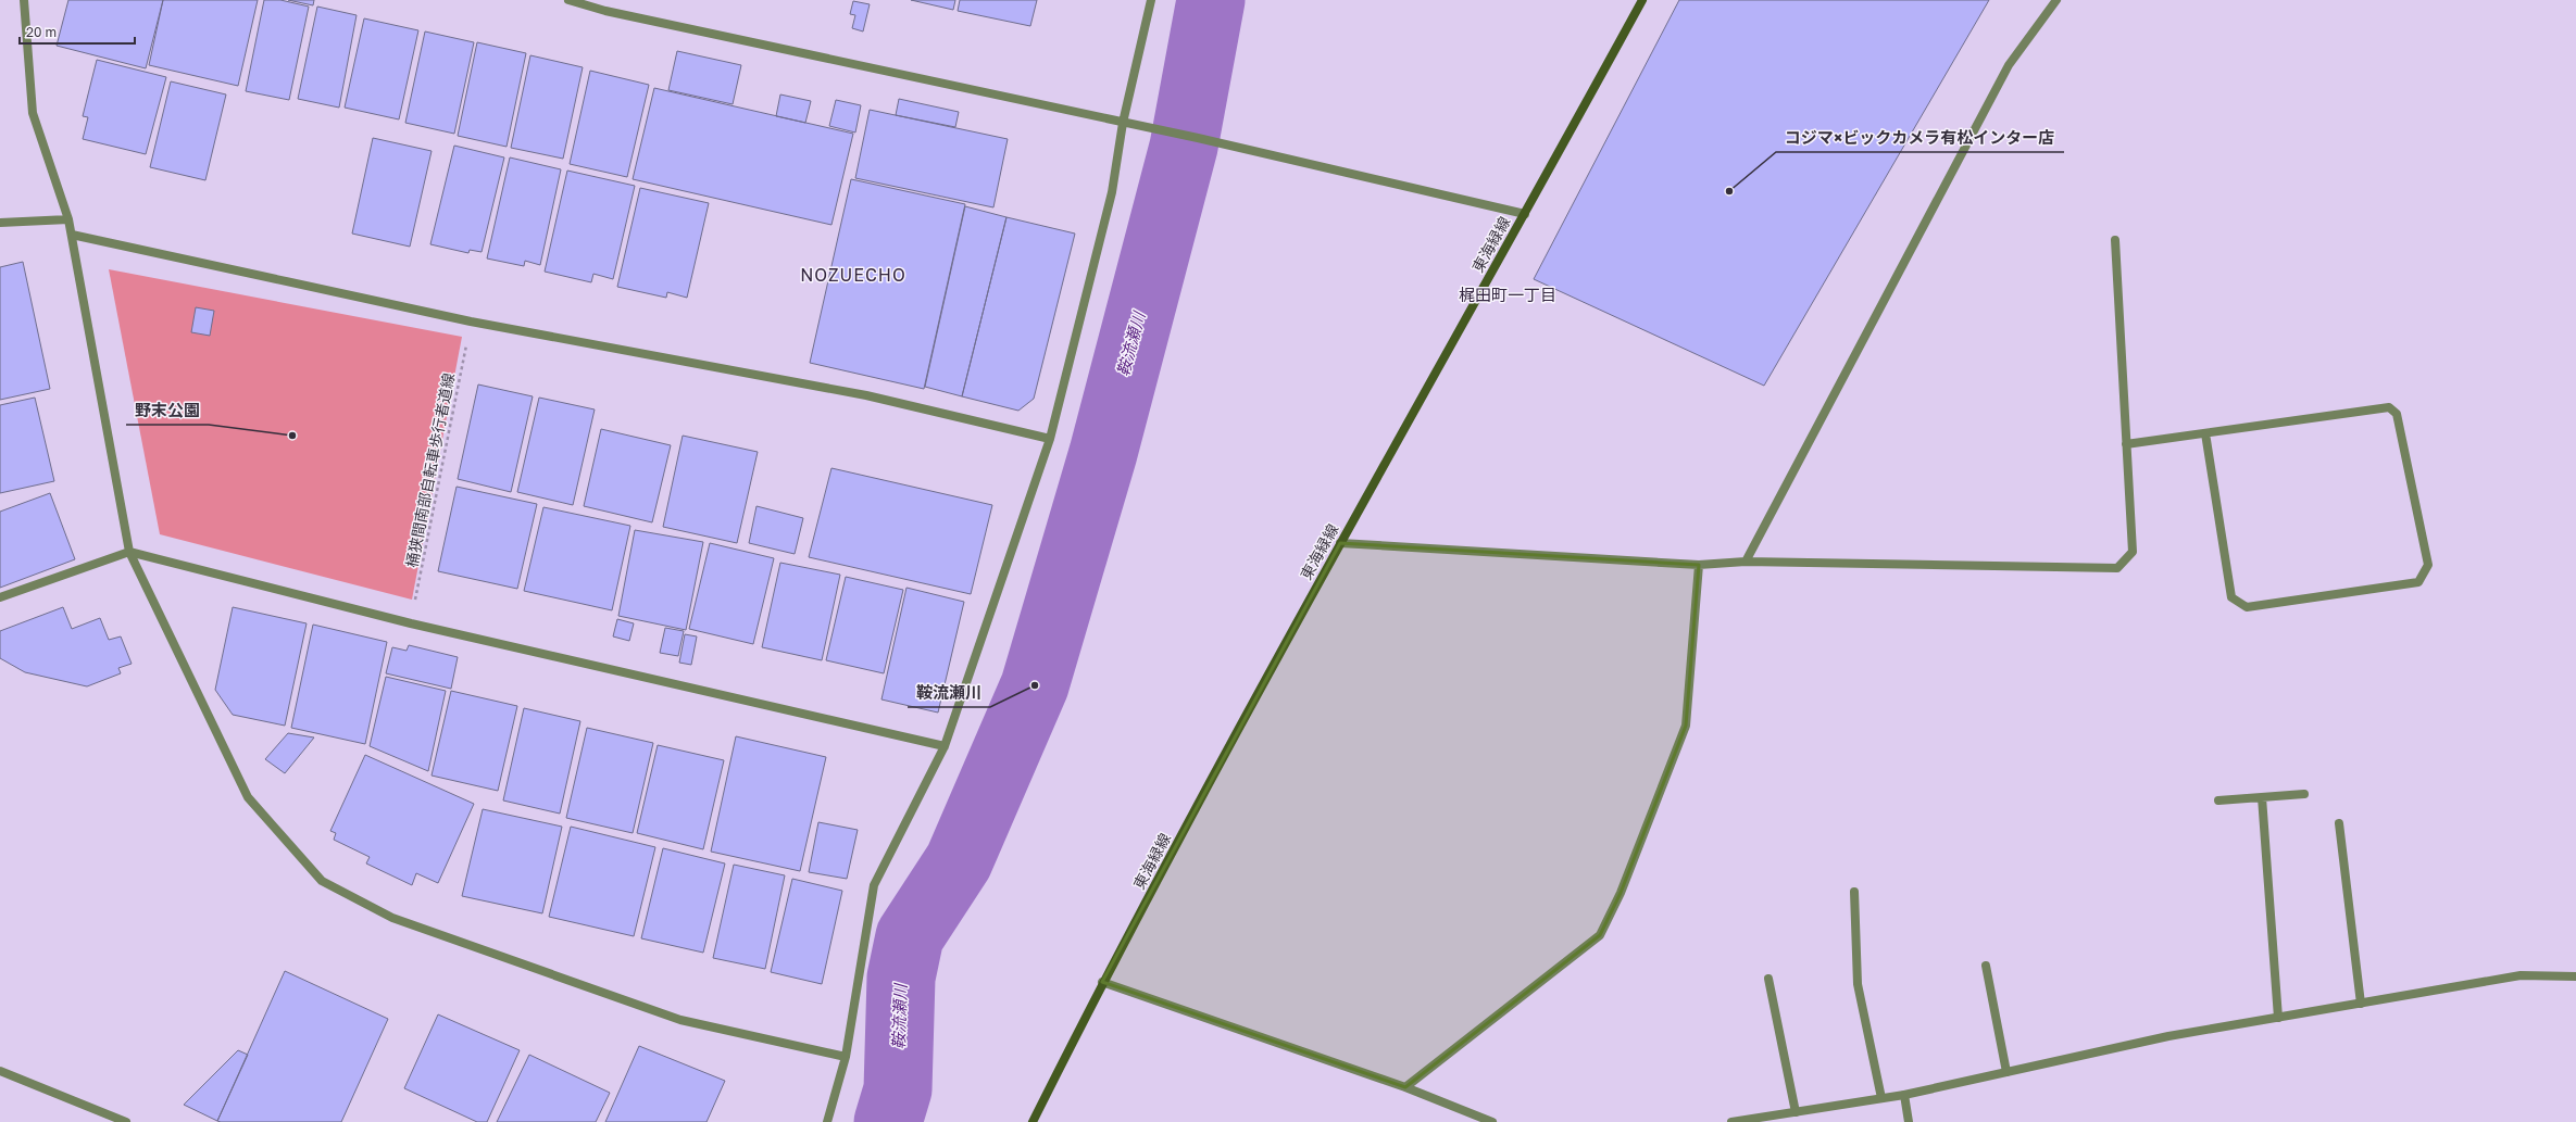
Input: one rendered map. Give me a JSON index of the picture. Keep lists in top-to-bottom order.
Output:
{
  "streets": {
    "main road": ["東海緑線"],
    "path": ["桶狭間南部自転車歩行者道線"]
  },
  "districts": ["NOZUECHO", "梶田町一丁目"],
  "water": ["鞍流瀬川"],
  "places": ["コジマ×ビックカメラ有松インター店", "野末公園", "鞍流瀬川"],
  "scale_bar": "20 m"
}
